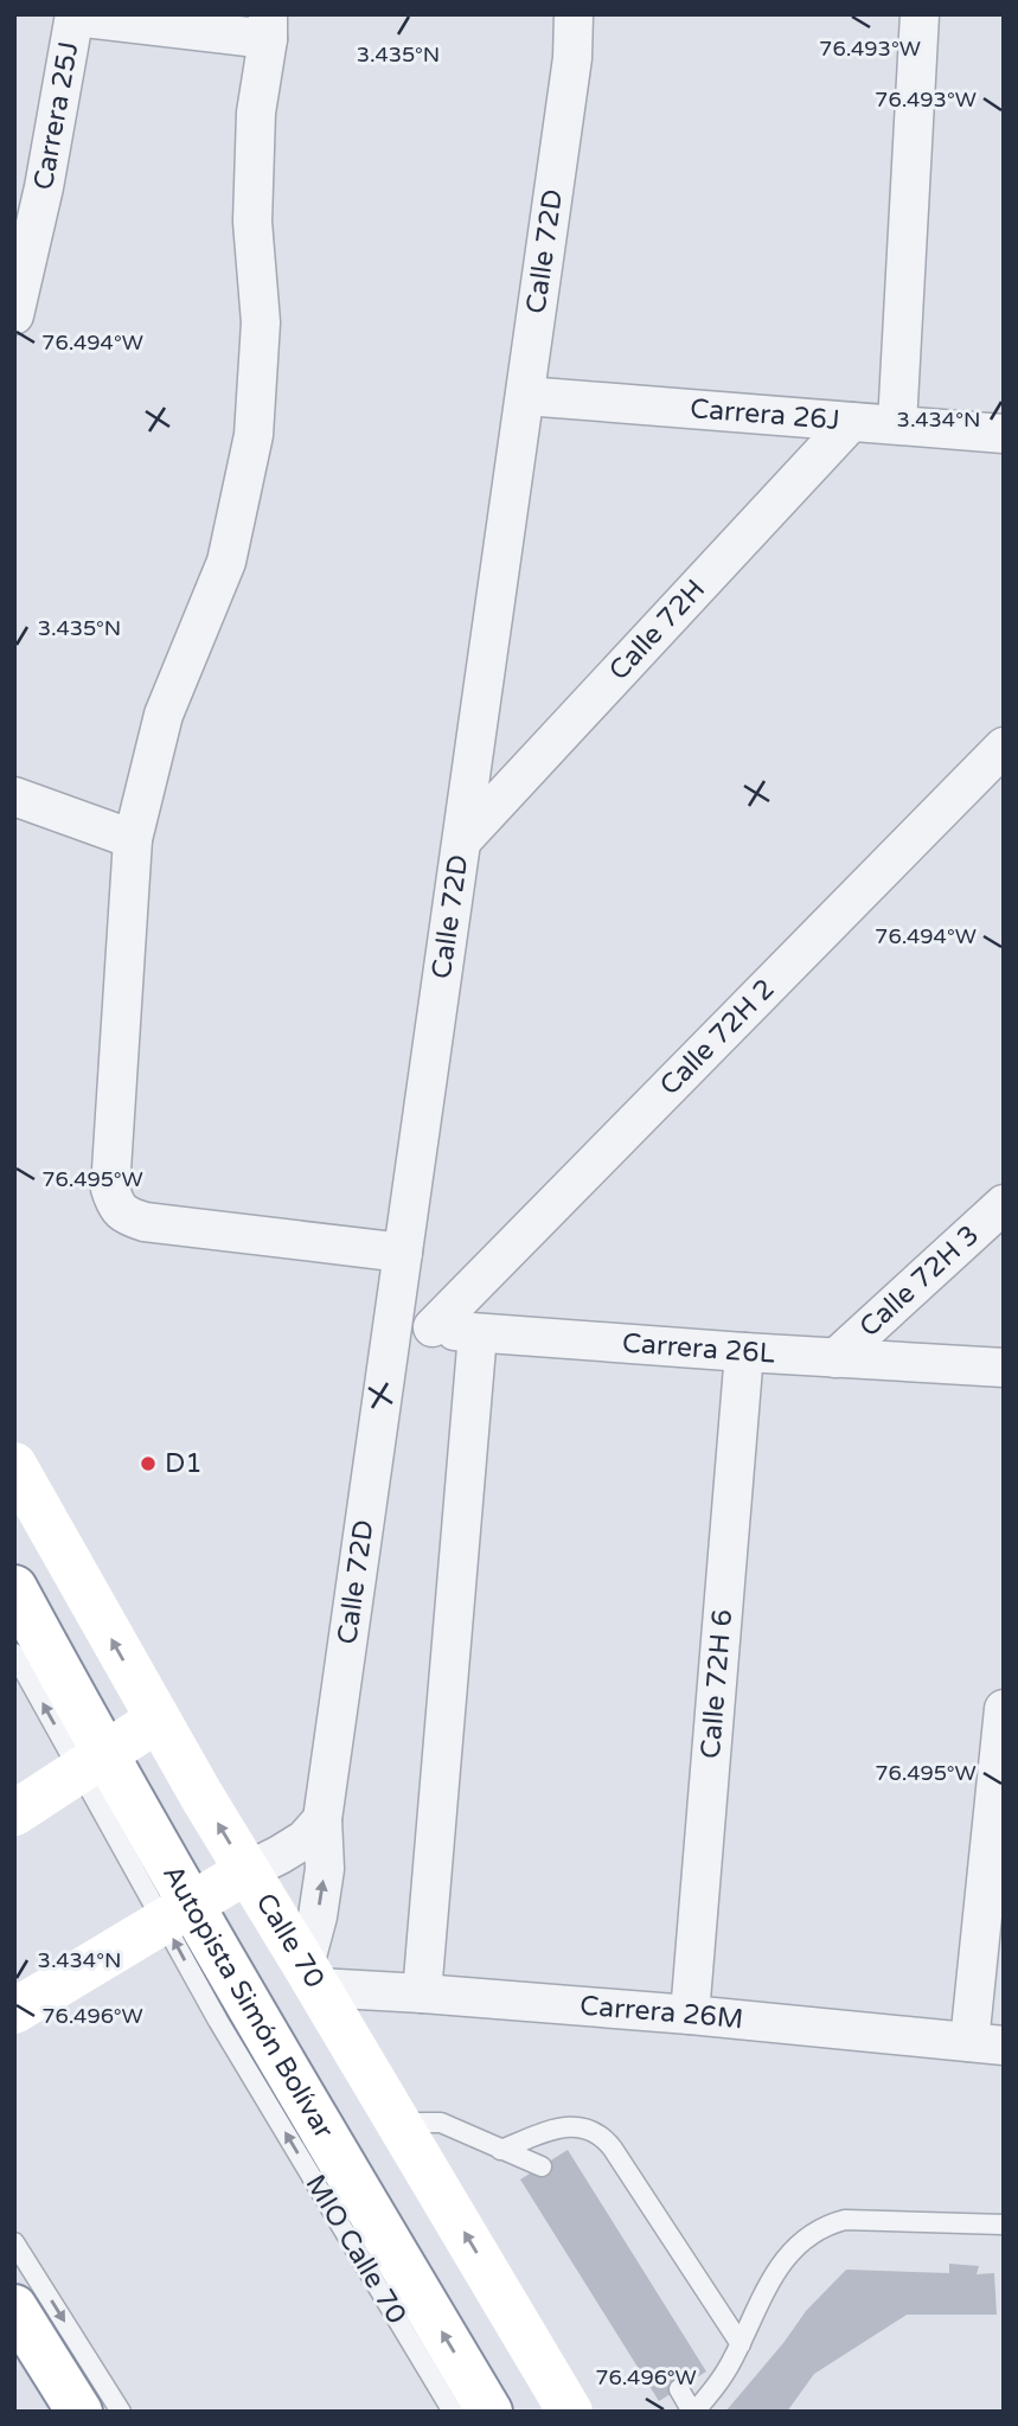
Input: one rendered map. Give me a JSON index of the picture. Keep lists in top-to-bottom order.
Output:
{
  "streets": {
    "main road": ["Calle 70", "Autopista Simón Bolívar"],
    "street": [
      "Carrera 25J",
      "Calle 72D",
      "Carrera 26J",
      "Calle 72H",
      "Calle 72H 2",
      "Calle 72H 3",
      "Carrera 26L",
      "Calle 72H 6",
      "Carrera 26M"
    ],
    "lane": ["MIO Calle 70"]
  },
  "crossings": [
    ["Calle 72D", "Carrera 26J"],
    ["Calle 72D", "Calle 72H"],
    ["Calle 72D", "Carrera 26L"],
    ["Calle 72D", "Calle 70"],
    ["Calle 72D", "Carrera 26M"],
    ["Carrera 26J", "Calle 72H"],
    ["Calle 72H 2", "Carrera 26L"],
    ["Calle 72H 3", "Carrera 26L"],
    ["Carrera 26L", "Calle 72H 6"],
    ["Calle 72H 6", "Carrera 26M"],
    ["Calle 70", "Carrera 26M"],
    ["Autopista Simón Bolívar", "MIO Calle 70"]
  ],
  "one_way": ["Calle 70", "Autopista Simón Bolívar", "MIO Calle 70"],
  "places": ["D1"],
  "coordinates": [
    "76.493°W",
    "3.435°N",
    "76.494°W",
    "3.434°N",
    "76.495°W",
    "76.496°W"
  ]
}
